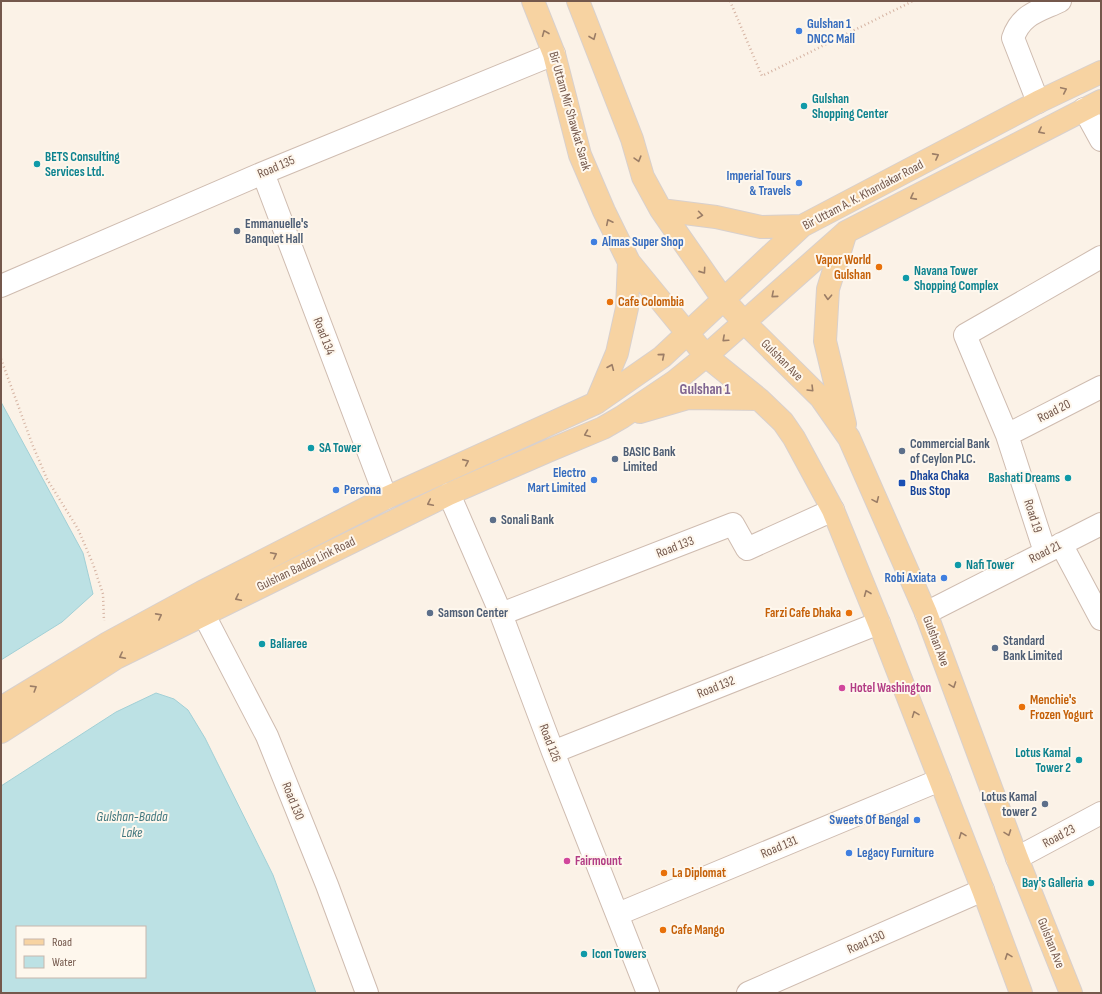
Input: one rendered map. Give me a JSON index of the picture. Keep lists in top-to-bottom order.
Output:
{
  "streets": {
    "main road": [
      "Bir Uttam Mir Shawkat Sarak",
      "Bir Uttam A. K. Khandakar Road",
      "Gulshan Ave",
      "Gulshan Badda Link Road"
    ],
    "street": [
      "Road 135",
      "Road 134",
      "Road 20",
      "Road 19",
      "Road 133",
      "Road 21",
      "Road 132",
      "Road 126",
      "Road 130",
      "Road 23",
      "Road 131"
    ]
  },
  "crossings": [
    ["Bir Uttam Mir Shawkat Sarak", "Road 135"],
    ["Bir Uttam Mir Shawkat Sarak", "Bir Uttam A. K. Khandakar Road"],
    ["Road 135", "Road 134"],
    ["Bir Uttam A. K. Khandakar Road", "Gulshan Ave"],
    ["Bir Uttam A. K. Khandakar Road", "Gulshan Badda Link Road"],
    ["Road 134", "Gulshan Badda Link Road"],
    ["Gulshan Ave", "Road 21"],
    ["Gulshan Ave", "Road 23"],
    ["Road 20", "Road 19"],
    ["Road 19", "Road 21"],
    ["Road 133", "Road 126"],
    ["Gulshan Badda Link Road", "Road 126"],
    ["Gulshan Badda Link Road", "Road 130"],
    ["Road 132", "Road 126"],
    ["Road 126", "Road 131"]
  ],
  "districts": ["Gulshan 1"],
  "water": ["Gulshan-Badda Lake"],
  "places": {
    "other": [
      "Gulshan 1 DNCC Mall",
      "Gulshan Shopping Center",
      "BETS Consulting Services Ltd.",
      "Imperial Tours & Travels",
      "Emmanuelle's Banquet Hall",
      "Almas Super Shop",
      "Vapor World Gulshan",
      "Navana Tower Shopping Complex",
      "Cafe Colombia",
      "SA Tower",
      "Commercial Bank of Ceylon PLC.",
      "BASIC Bank Limited",
      "Bashati Dreams",
      "Electro Mart Limited",
      "Persona",
      "Sonali Bank",
      "Nafi Tower",
      "Robi Axiata",
      "Samson Center",
      "Farzi Cafe Dhaka",
      "Baliaree",
      "Standard Bank Limited",
      "Hotel Washington",
      "Menchie's Frozen Yogurt",
      "Lotus Kamal Tower 2",
      "Lotus Kamal tower 2",
      "Sweets Of Bengal",
      "Legacy Furniture",
      "Fairmount",
      "La Diplomat",
      "Bay's Galleria",
      "Cafe Mango",
      "Icon Towers"
    ],
    "transit": ["Dhaka Chaka Bus Stop"]
  },
  "legend": ["Road", "Water"]
}
